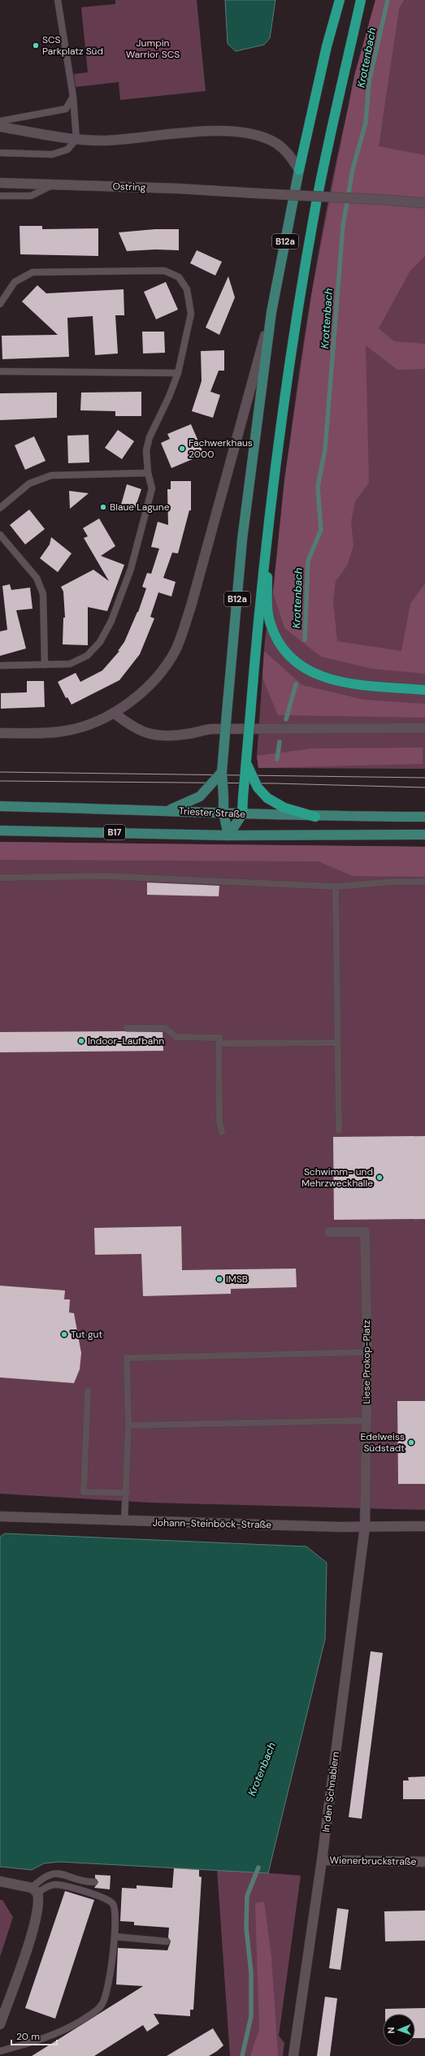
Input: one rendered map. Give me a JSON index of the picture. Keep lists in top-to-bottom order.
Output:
{
  "streets": {
    "main road": ["B12a", "Triester Straße", "B17"],
    "street": [
      "Ostring",
      "Liese Prokop-Platz",
      "Johann-Steinböck-Straße",
      "In den Schnablern",
      "Wienerbruckstraße"
    ]
  },
  "crossings": [
    ["B12a", "Triester Straße"],
    ["Liese Prokop-Platz", "Johann-Steinböck-Straße"],
    ["Liese Prokop-Platz", "In den Schnablern"],
    ["Johann-Steinböck-Straße", "In den Schnablern"],
    ["In den Schnablern", "Wienerbruckstraße"]
  ],
  "water": ["Krottenbach", "Krotenbach"],
  "parks": ["Jumpin Warrior SCS"],
  "places": [
    "SCS Parkplatz Süd",
    "Fachwerkhaus 2000",
    "Blaue Lagune",
    "Indoor-Laufbahn",
    "Schwimm- und Mehrzweckhalle",
    "IMSB",
    "Tut gut",
    "Edelweiss Südstadt"
  ],
  "scale_bar": "20 m",
  "north": "left"
}
